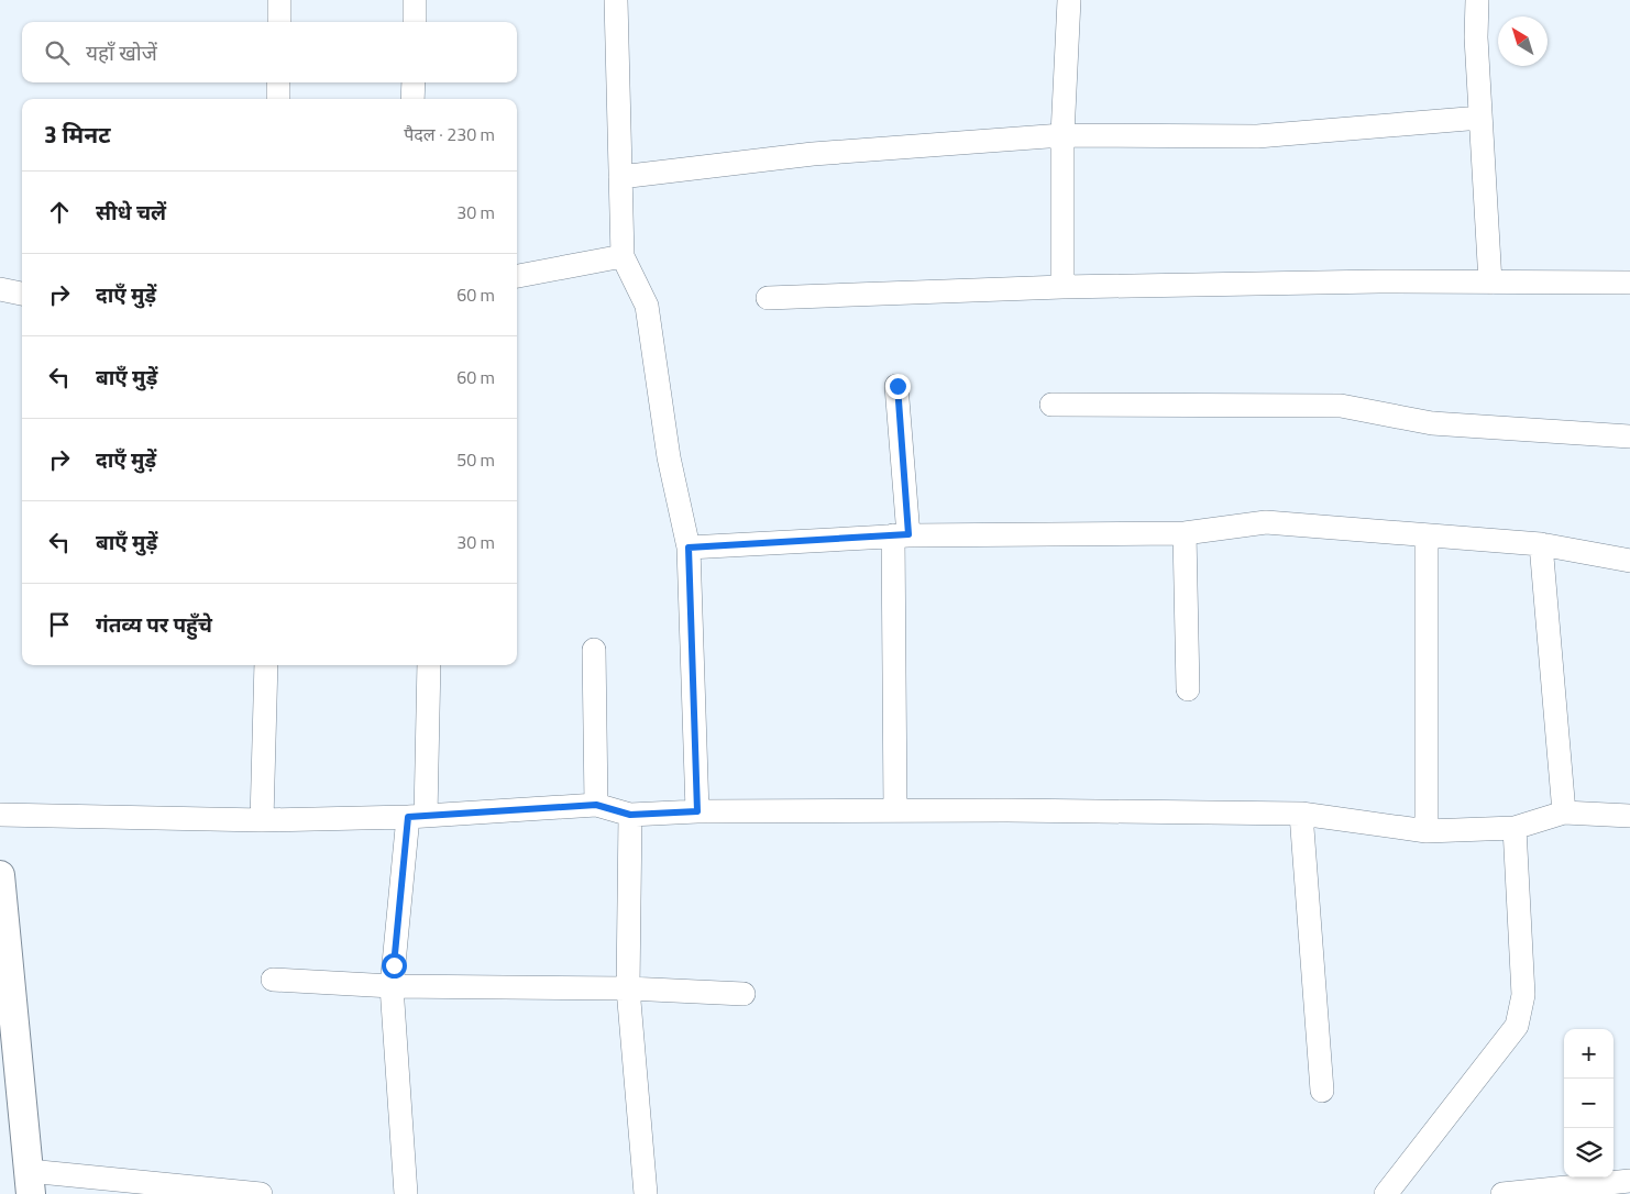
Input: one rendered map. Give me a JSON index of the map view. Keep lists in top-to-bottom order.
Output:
{
  "north": "top left",
  "page": {
    "search": "यहाँ खोजें",
    "heading": ["3 मिनट", "पैदल · 230 m"],
    "list": [
      ["सीधे चलें", "30 m"],
      ["दाएँ मुड़ें", "60 m"],
      ["बाएँ मुड़ें", "60 m"],
      ["दाएँ मुड़ें", "50 m"],
      ["बाएँ मुड़ें", "30 m"],
      "गंतव्य पर पहुँचे"
    ],
    "map_buttons": ["+", "−"]
  }
}
